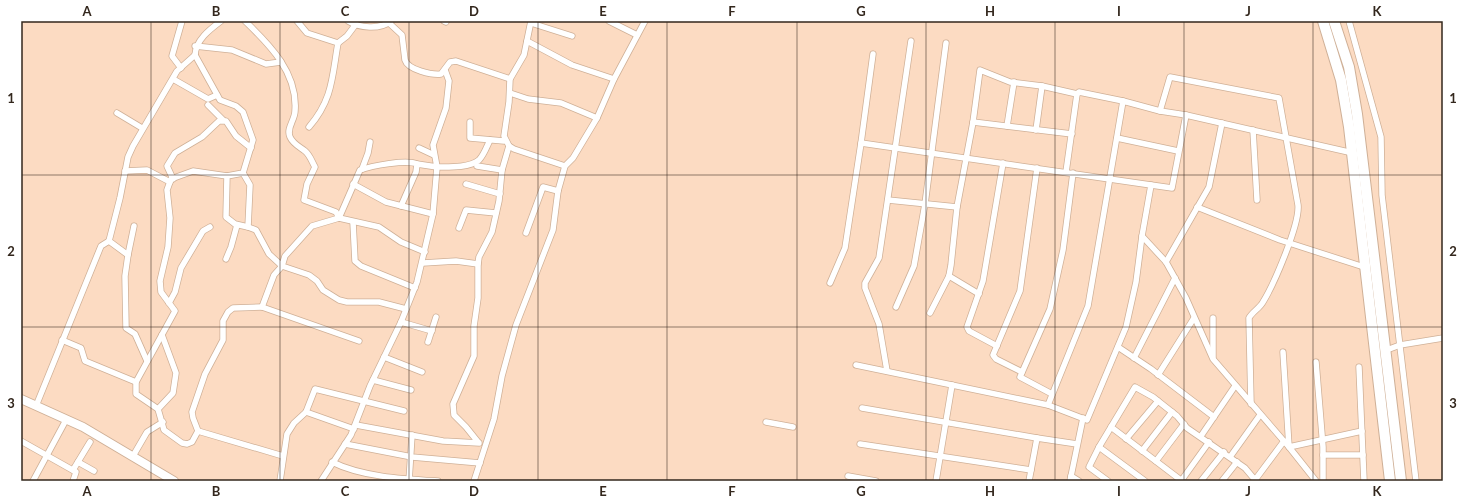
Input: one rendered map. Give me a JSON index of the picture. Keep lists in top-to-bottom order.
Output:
{
  "grid": {
    "columns": [
      "A",
      "B",
      "C",
      "D",
      "E",
      "F",
      "G",
      "H",
      "I",
      "J",
      "K"
    ],
    "rows": ["1", "2", "3"]
  }
}
